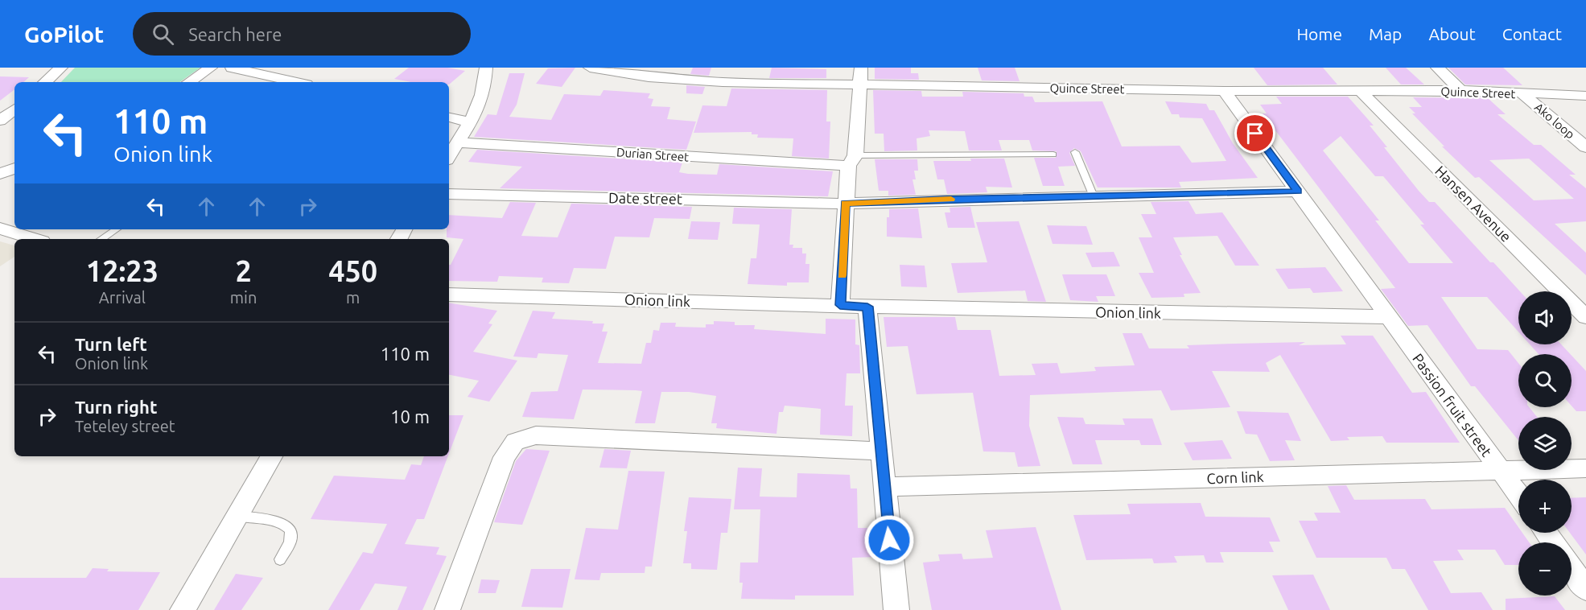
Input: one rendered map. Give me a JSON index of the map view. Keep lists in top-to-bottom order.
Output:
{
  "streets": {
    "street": [
      "Quince Street",
      "Ako loop",
      "Durian Street",
      "Date street",
      "Hansen Avenue",
      "Onion link",
      "Passion fruit street",
      "Corn link"
    ]
  },
  "crossings": [
    ["Quince Street", "Ako loop"],
    ["Quince Street", "Hansen Avenue"],
    ["Onion link", "Passion fruit street"],
    ["Passion fruit street", "Corn link"]
  ],
  "page": {
    "header": "GoPilot",
    "search": "Search here",
    "nav": [
      "Home",
      "Map",
      "About",
      "Contact"
    ],
    "turn": ["110 m", "Onion link"],
    "eta": [
      "12:23",
      "Arrival",
      "2",
      "min",
      "450",
      "m"
    ],
    "map_buttons": ["+", "−"],
    "list": [
      {
        "name": "Turn left",
        "note": "Onion link",
        "value": "110 m"
      },
      {
        "name": "Turn right",
        "note": "Teteley street",
        "value": "10 m"
      }
    ]
  }
}
